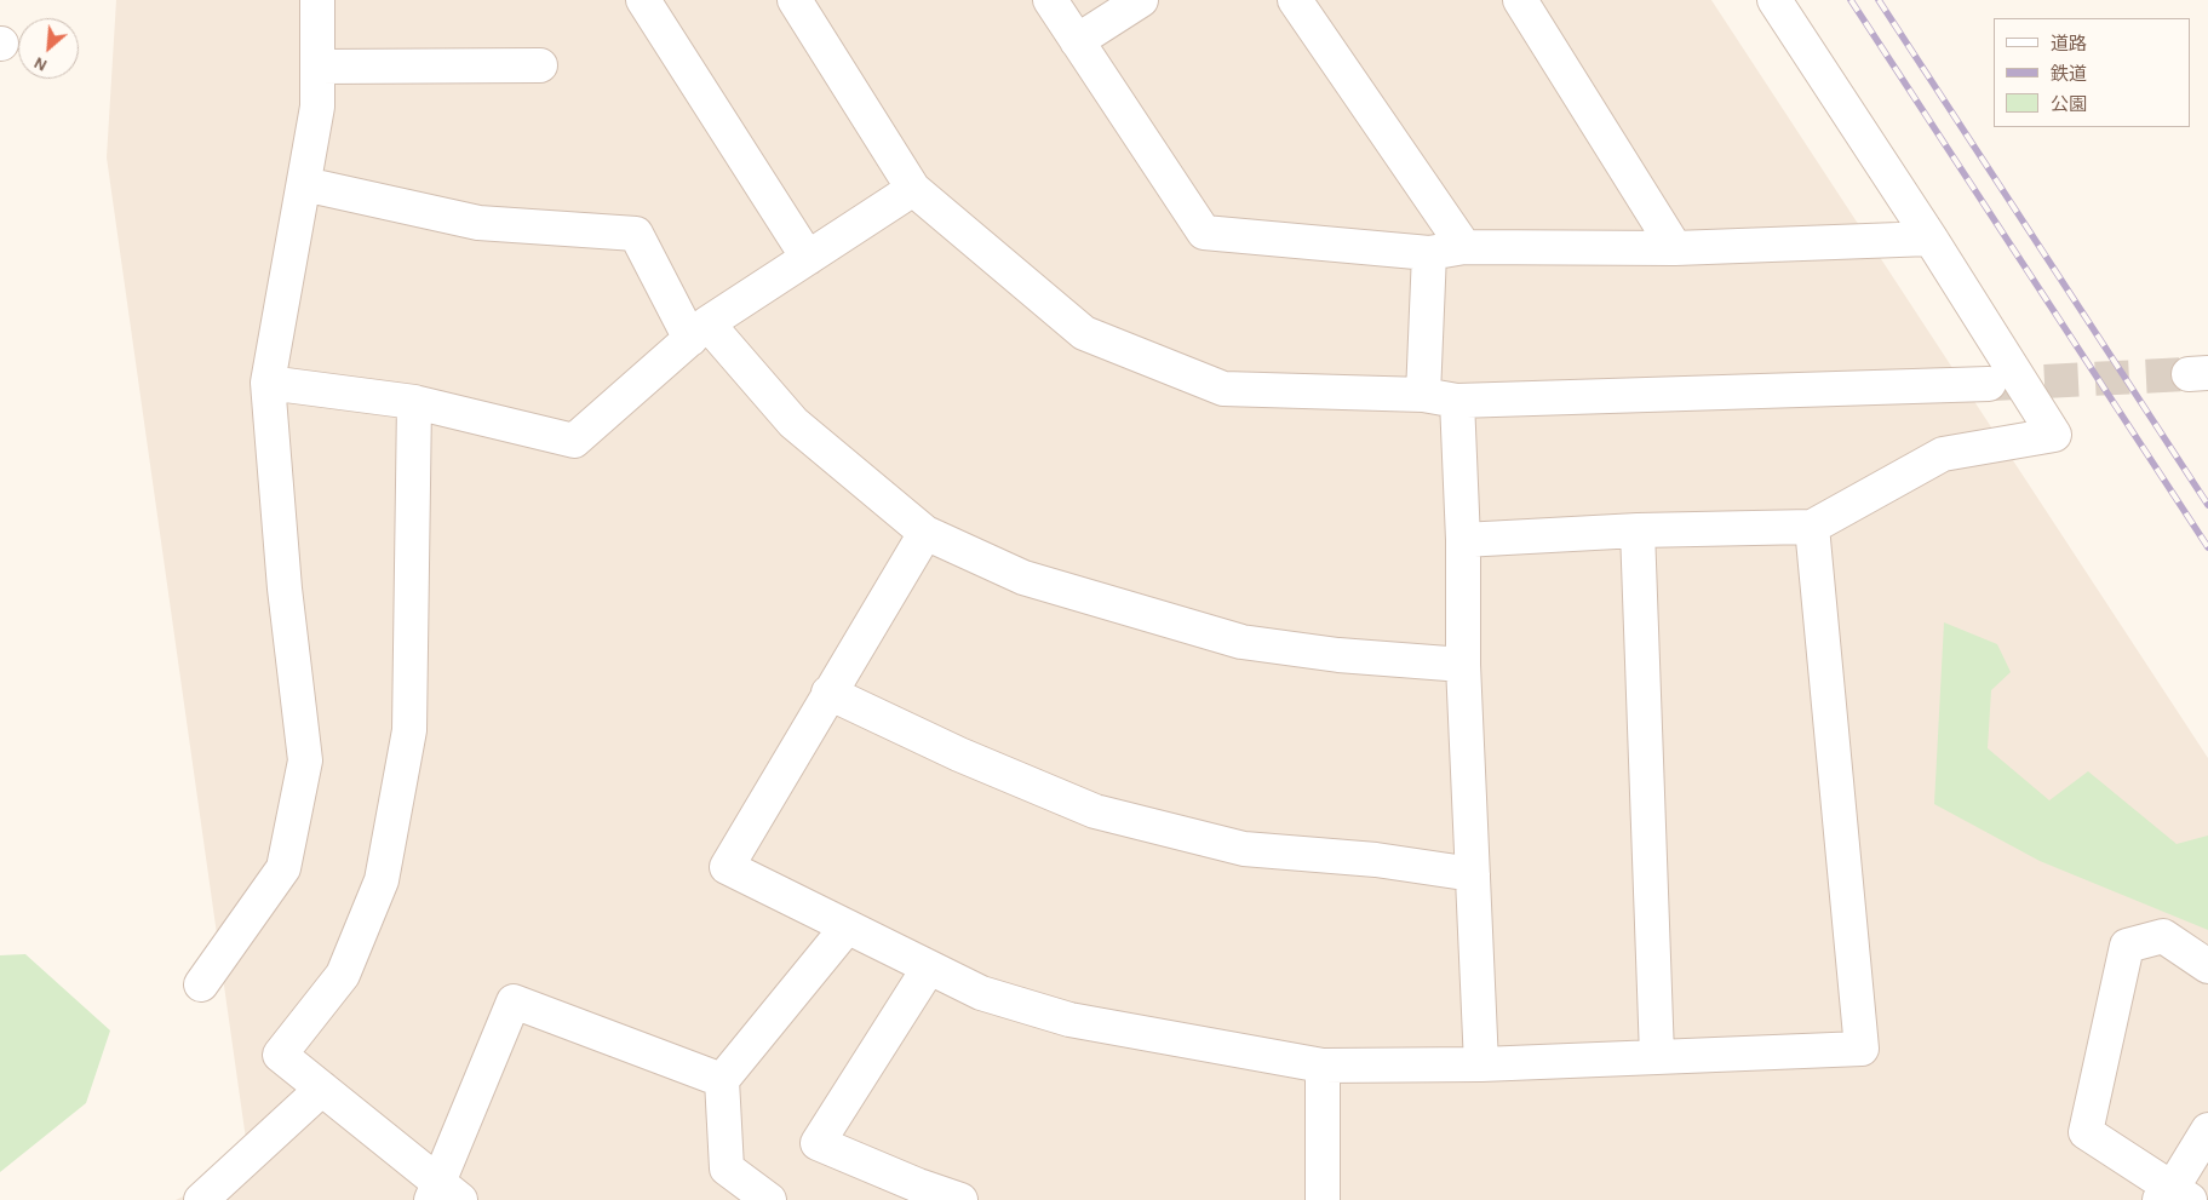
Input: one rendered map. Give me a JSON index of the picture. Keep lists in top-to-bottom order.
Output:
{
  "legend": ["道路", "鉄道", "公園"],
  "north": "bottom left"
}
